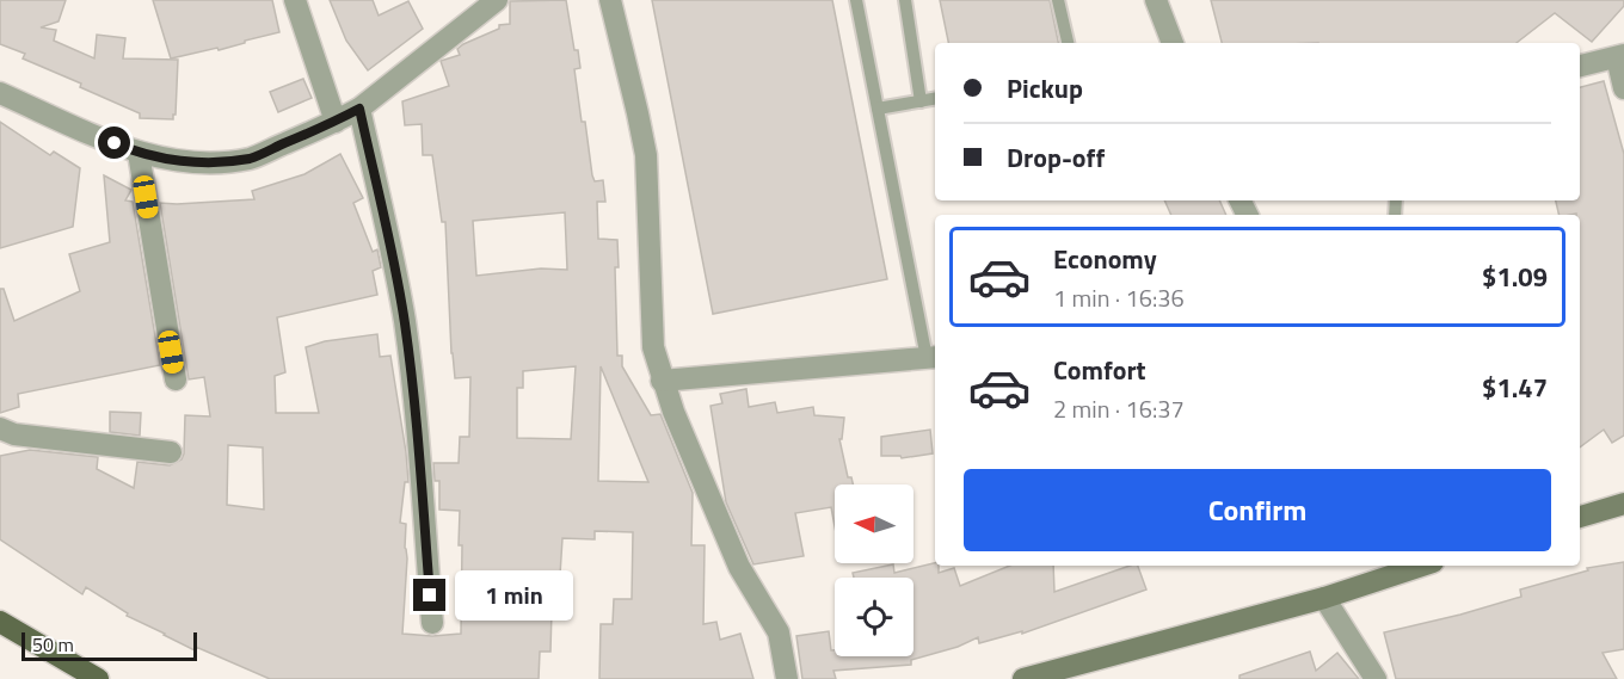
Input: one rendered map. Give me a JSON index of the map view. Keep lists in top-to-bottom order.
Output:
{
  "scale_bar": "50 m",
  "north": "left",
  "page": {
    "banner": ["Pickup", "Drop-off"],
    "list": [
      {
        "name": "Economy",
        "note": "1 min · 16:36",
        "value": "$1.09"
      },
      {
        "name": "Comfort",
        "note": "2 min · 16:37",
        "value": "$1.47"
      }
    ],
    "buttons": "Confirm",
    "bubble": "1 min",
    "scale": "50 m"
  }
}
